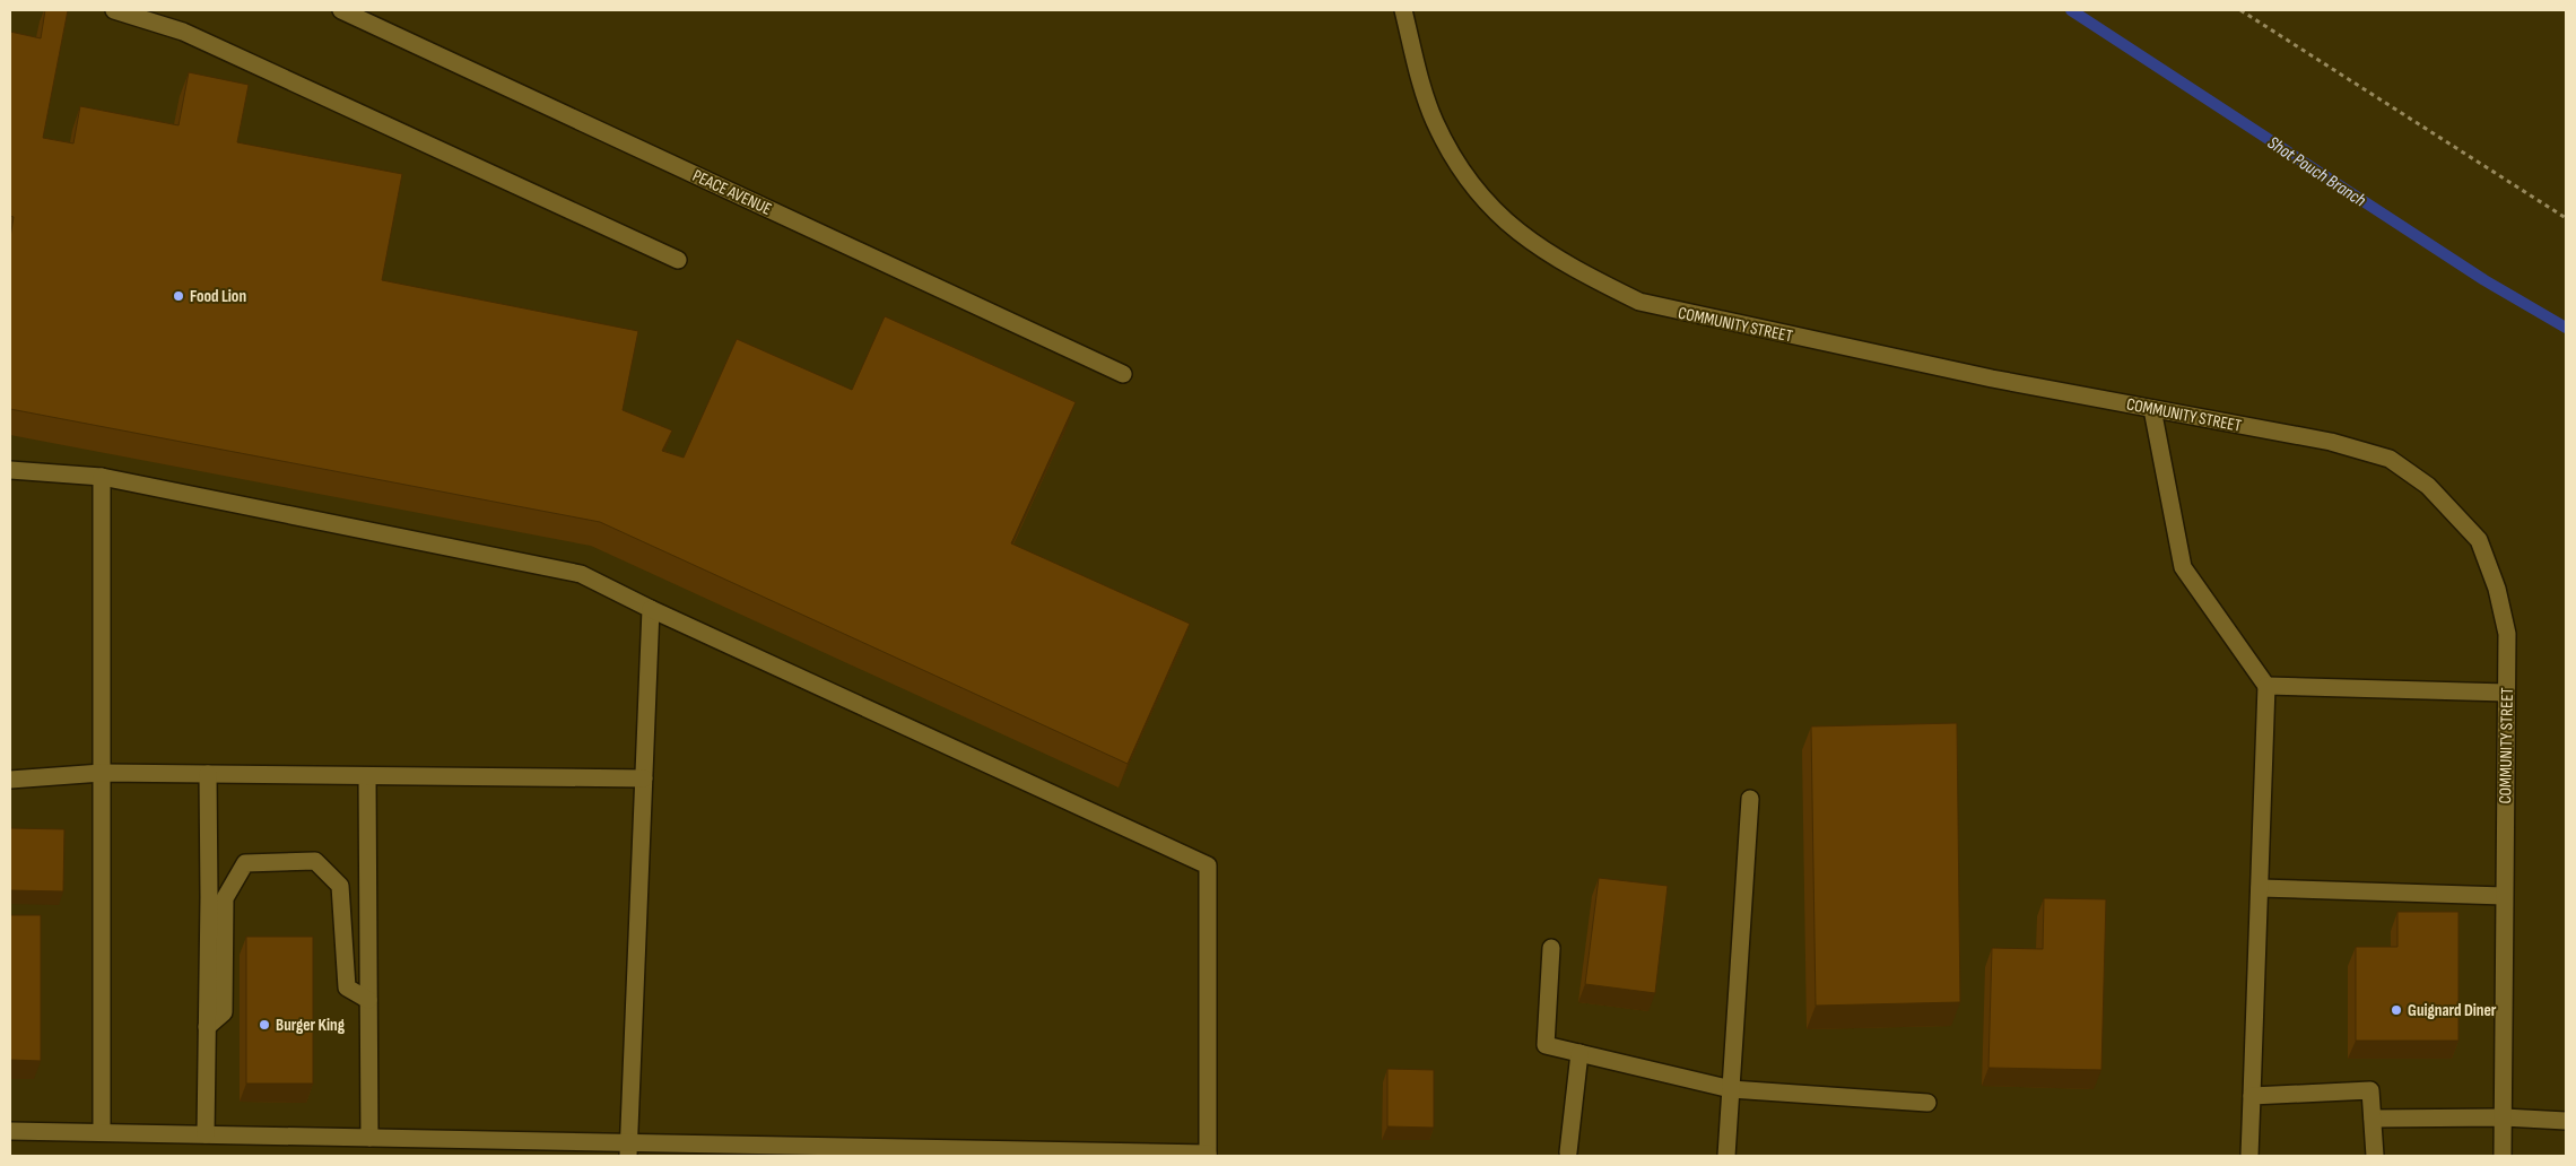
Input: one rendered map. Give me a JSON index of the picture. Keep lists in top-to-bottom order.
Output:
{
  "streets": {
    "street": ["PEACE AVENUE", "COMMUNITY STREET"]
  },
  "water": ["Shot Pouch Branch"],
  "places": ["Food Lion", "Guignard Diner", "Burger King"]
}
